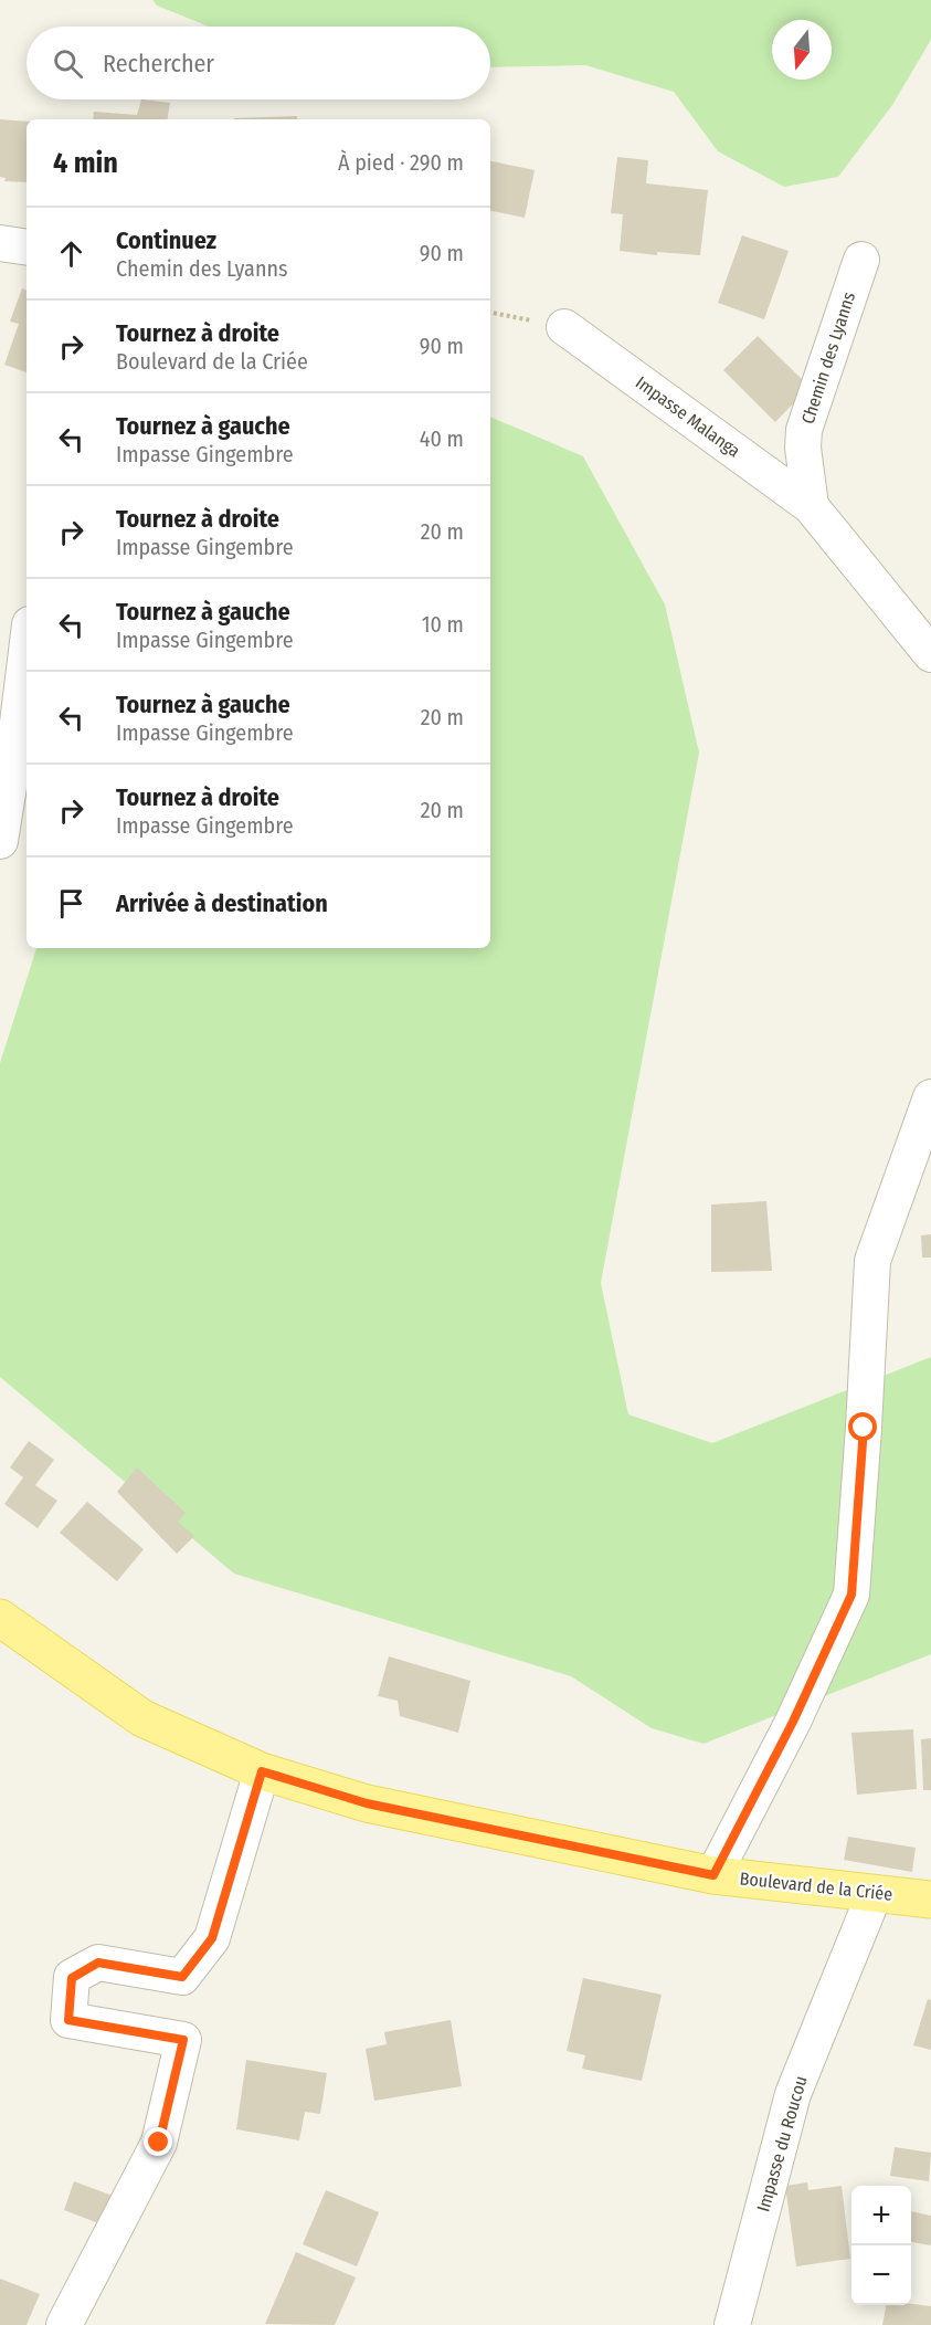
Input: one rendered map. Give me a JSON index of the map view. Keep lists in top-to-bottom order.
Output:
{
  "streets": {
    "main road": ["Boulevard de la Criée"],
    "street": ["Chemin des Lyanns", "Impasse Malanga", "Impasse du Roucou"]
  },
  "crossings": [
    ["Chemin des Lyanns", "Impasse Malanga"],
    ["Boulevard de la Criée", "Impasse du Roucou"]
  ],
  "north": "bottom",
  "page": {
    "search": "Rechercher",
    "heading": ["4 min", "À pied · 290 m"],
    "list": [
      ["Continuez", "Chemin des Lyanns", "90 m"],
      ["Tournez à droite", "Boulevard de la Criée", "90 m"],
      ["Tournez à gauche", "Impasse Gingembre", "40 m"],
      ["Tournez à droite", "Impasse Gingembre", "20 m"],
      ["Tournez à gauche", "Impasse Gingembre", "10 m"],
      ["Tournez à gauche", "Impasse Gingembre", "20 m"],
      ["Tournez à droite", "Impasse Gingembre", "20 m"],
      "Arrivée à destination"
    ],
    "map_buttons": ["+", "−"]
  }
}
